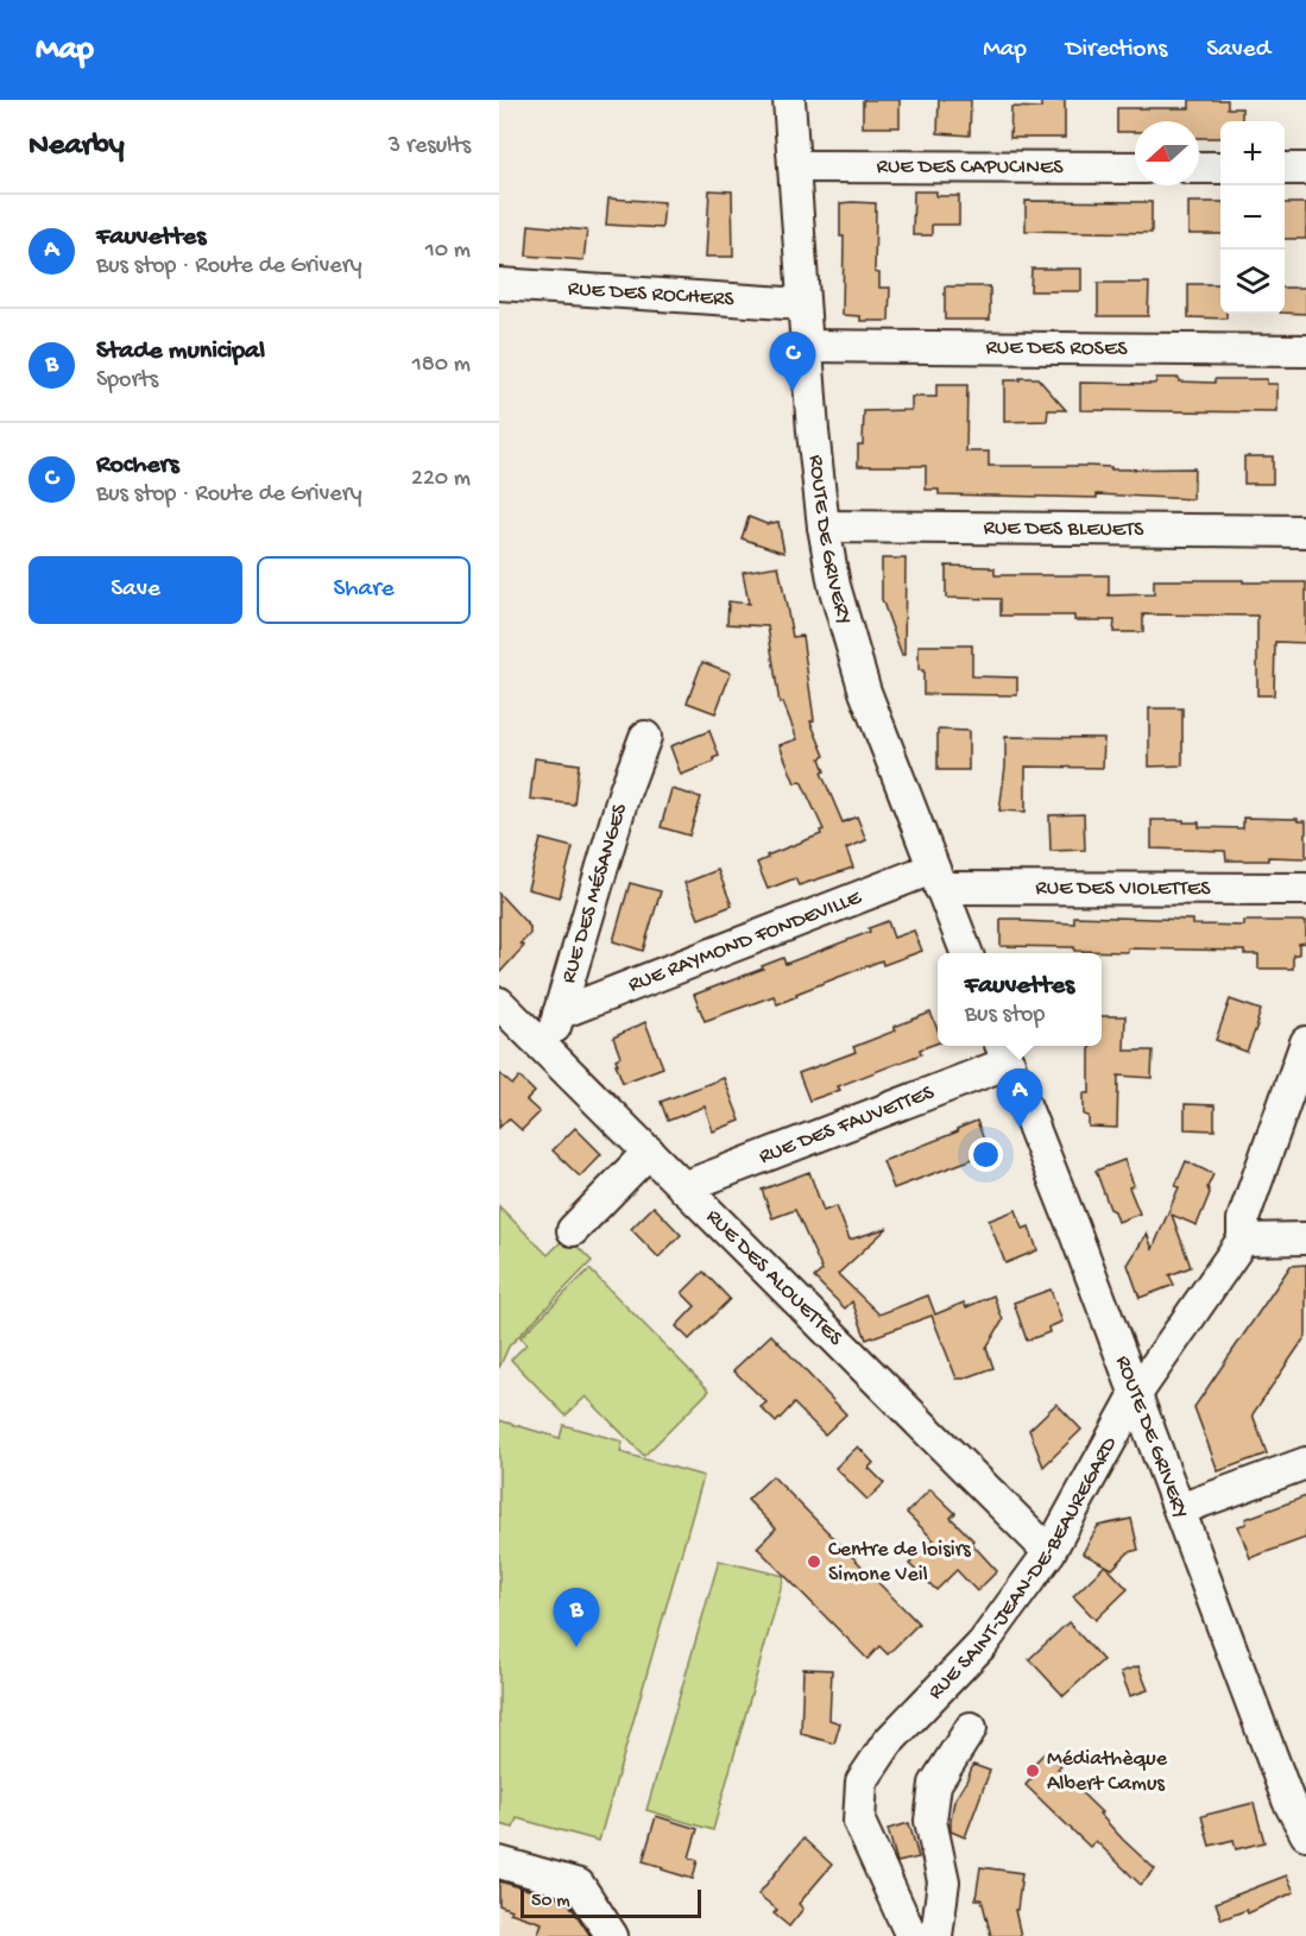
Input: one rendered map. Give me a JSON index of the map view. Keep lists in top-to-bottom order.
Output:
{
  "streets": {
    "street": [
      "RUE DES CAPUCINES",
      "RUE DES ROCHERS",
      "RUE DES ROSES",
      "RUE DES BLEUETS",
      "ROUTE DE GRIVERY",
      "RUE DES VIOLETTES",
      "RUE DES MÉSANGES",
      "RUE RAYMOND FONDEVILLE",
      "RUE DES FAUVETTES",
      "RUE DES ALOUETTES",
      "RUE SAINT-JEAN-DE-BEAUREGARD"
    ]
  },
  "crossings": [
    ["RUE DES CAPUCINES", "ROUTE DE GRIVERY"],
    ["RUE DES ROCHERS", "ROUTE DE GRIVERY"],
    ["RUE DES ROSES", "ROUTE DE GRIVERY"],
    ["RUE DES BLEUETS", "ROUTE DE GRIVERY"],
    ["ROUTE DE GRIVERY", "RUE DES VIOLETTES"],
    ["ROUTE DE GRIVERY", "RUE RAYMOND FONDEVILLE"],
    ["ROUTE DE GRIVERY", "RUE DES FAUVETTES"],
    ["ROUTE DE GRIVERY", "RUE SAINT-JEAN-DE-BEAUREGARD"],
    ["RUE DES VIOLETTES", "RUE RAYMOND FONDEVILLE"],
    ["RUE DES MÉSANGES", "RUE RAYMOND FONDEVILLE"],
    ["RUE DES MÉSANGES", "RUE DES ALOUETTES"],
    ["RUE DES FAUVETTES", "RUE DES ALOUETTES"],
    ["RUE DES ALOUETTES", "RUE SAINT-JEAN-DE-BEAUREGARD"]
  ],
  "places": ["Centre de loisirs Simone Veil", "Médiathèque Albert Camus"],
  "scale_bar": "50 m",
  "north": "left",
  "page": {
    "header": "Map",
    "nav": ["Map", "Directions", "Saved"],
    "heading": ["Nearby", "3 results"],
    "map_buttons": ["+", "−"],
    "list": [
      {
        "mark": "A",
        "name": "Fauvettes",
        "note": "Bus stop · Route de Grivery",
        "value": "10 m"
      },
      {
        "mark": "B",
        "name": "Stade municipal",
        "note": "Sports",
        "value": "180 m"
      },
      {
        "mark": "C",
        "name": "Rochers",
        "note": "Bus stop · Route de Grivery",
        "value": "220 m"
      }
    ],
    "pins": ["C", "A", "B"],
    "buttons": ["Save", "Share"],
    "popup": ["Fauvettes", "Bus stop"],
    "scale": "50 m"
  }
}
